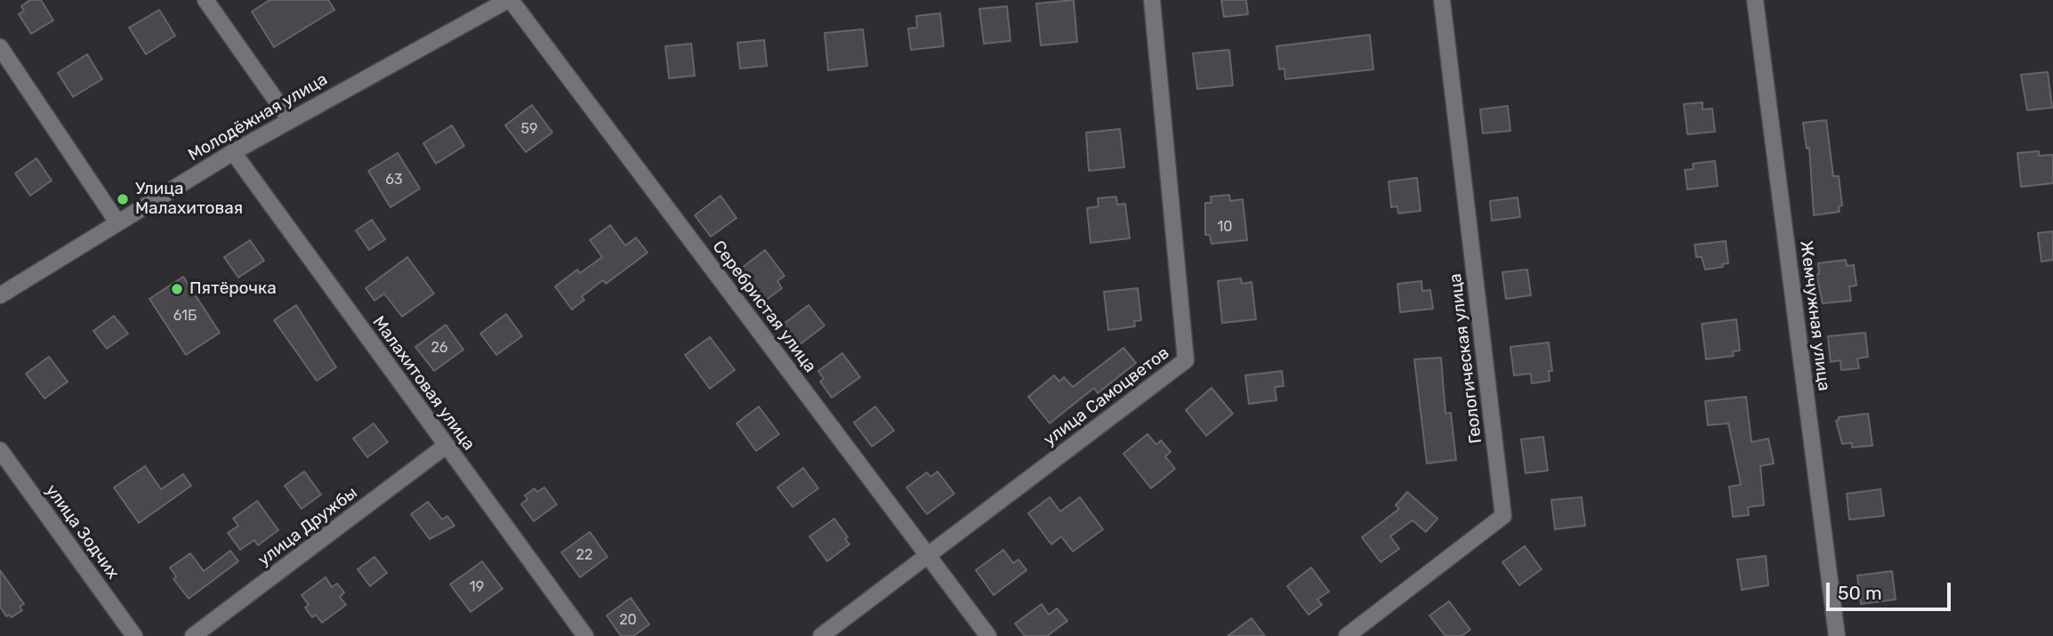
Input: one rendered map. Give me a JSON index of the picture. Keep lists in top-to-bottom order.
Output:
{
  "streets": {
    "street": [
      "Молодёжная улица",
      "Серебристая улица",
      "Жемчужная улица",
      "Геологическая улица",
      "Малахитовая улица",
      "улица Самоцветов",
      "улица Дружбы",
      "улица Зодчих"
    ]
  },
  "crossings": [
    ["Молодёжная улица", "Серебристая улица"],
    ["Молодёжная улица", "Малахитовая улица"],
    ["Серебристая улица", "улица Самоцветов"],
    ["Малахитовая улица", "улица Дружбы"]
  ],
  "places": ["Улица Малахитовая", "Пятёрочка"],
  "house_numbers": [
    "59",
    "63",
    "10",
    "61Б",
    "26",
    "22",
    "19",
    "20"
  ],
  "scale_bar": "50 m"
}
